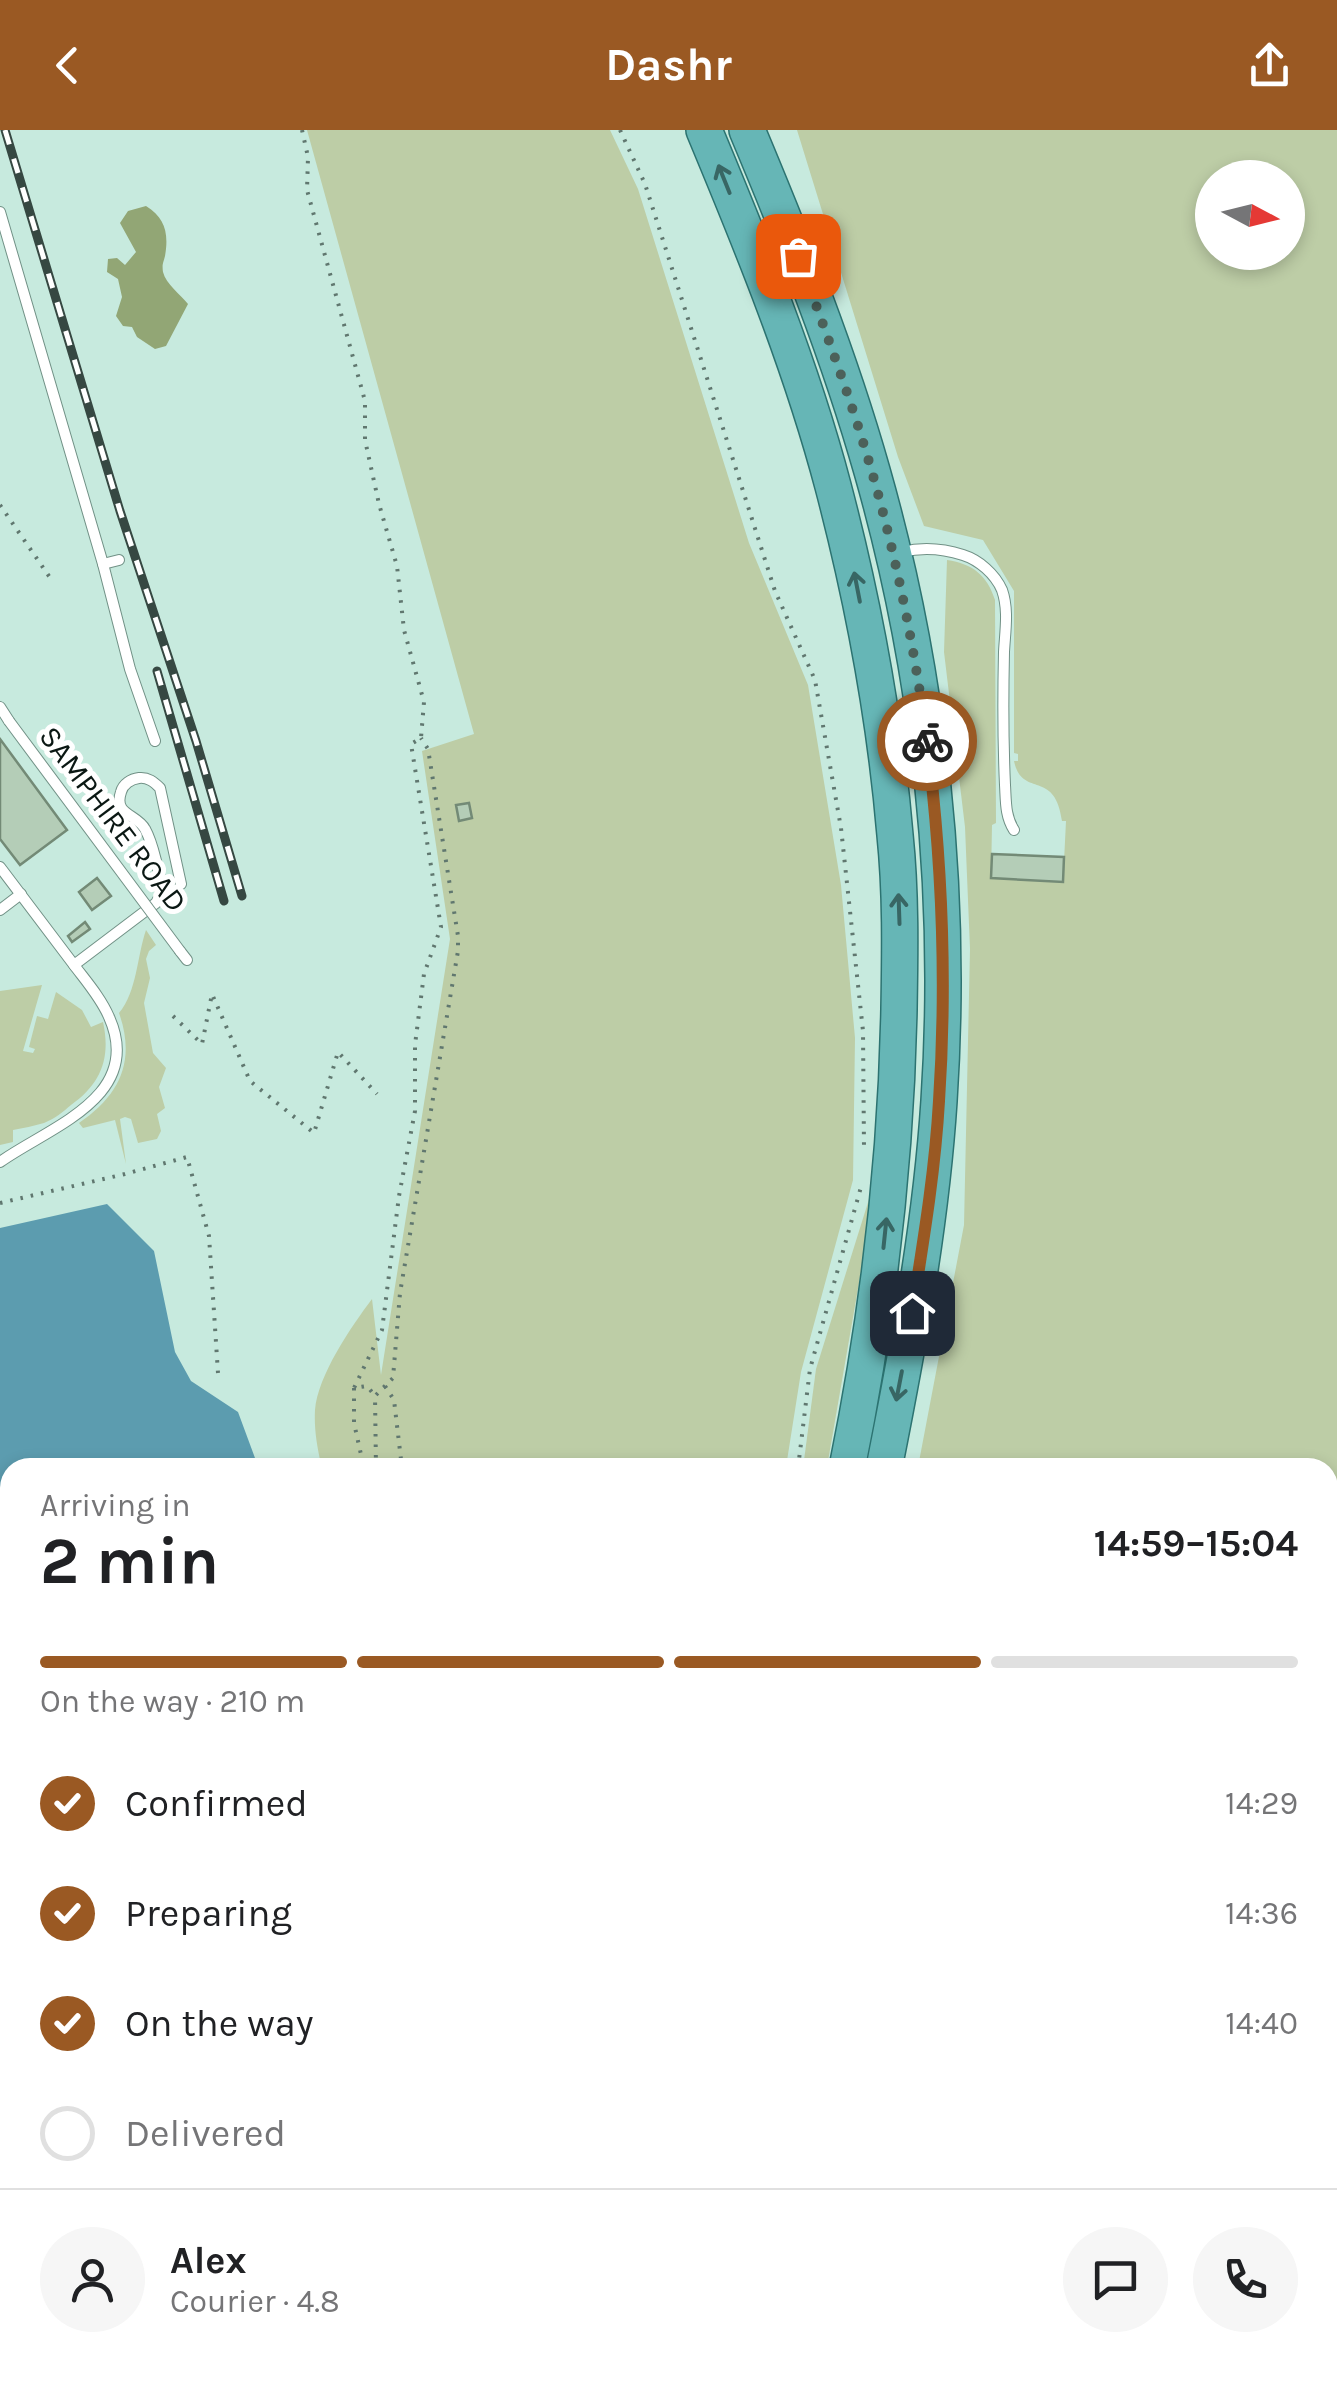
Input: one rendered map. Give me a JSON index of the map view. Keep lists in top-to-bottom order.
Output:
{
  "streets": {
    "lane": ["SAMPHIRE ROAD"]
  },
  "north": "right",
  "page": {
    "header": "Dashr",
    "heading": ["2 min", "Arriving in", "14:59–15:04"],
    "panel": ["Alex", "Courier · 4.8"],
    "bar": "On the way · 210 m",
    "list": [
      ["Confirmed", "14:29"],
      ["Preparing", "14:36"],
      ["On the way", "14:40"],
      "Delivered"
    ]
  }
}
